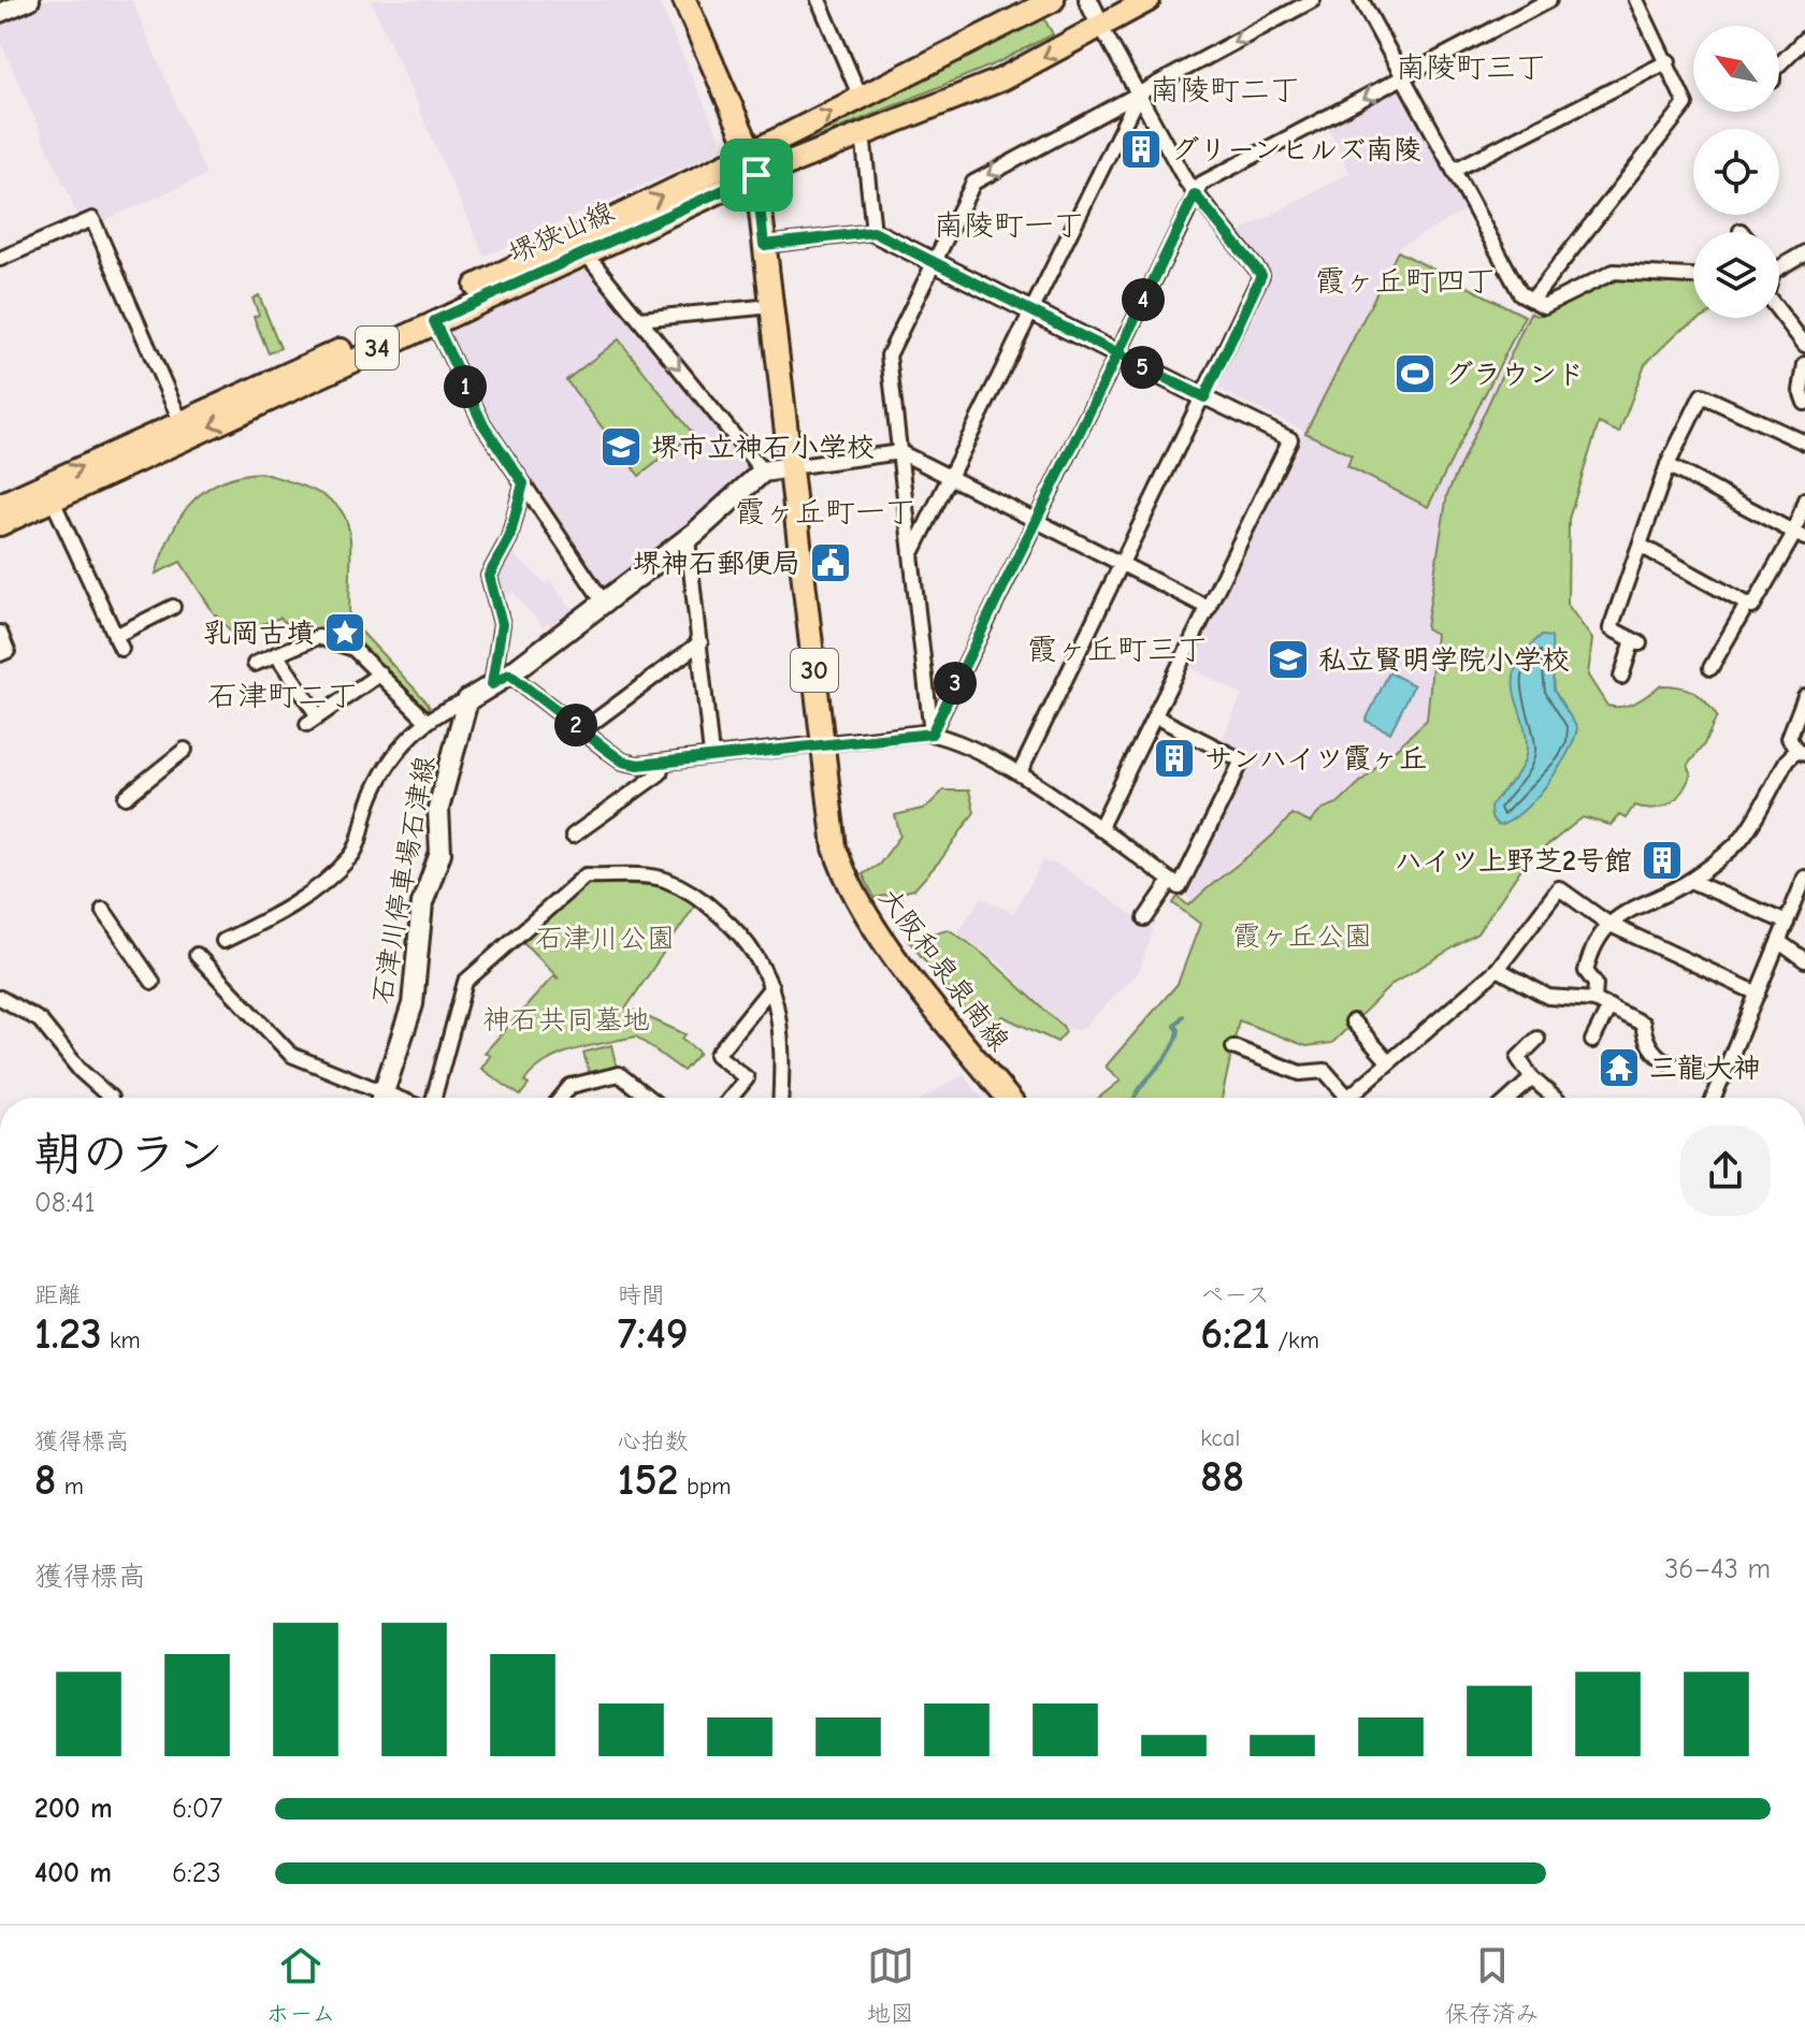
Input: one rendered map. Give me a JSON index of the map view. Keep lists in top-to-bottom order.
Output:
{
  "streets": {
    "main road": [
      "堺狭山線",
      "34",
      "30",
      "石津川停車場石津線",
      "大阪和泉泉南線"
    ]
  },
  "crossings": [
    ["堺狭山線", "大阪和泉泉南線"]
  ],
  "districts": [
    "南陵町三丁",
    "南陵町二丁",
    "南陵町一丁",
    "霞ヶ丘町四丁",
    "霞ヶ丘町一丁",
    "霞ヶ丘町三丁",
    "石津町二丁"
  ],
  "parks": ["霞ヶ丘公園", "石津川公園", "神石共同墓地"],
  "places": {
    "building": ["グリーンヒルズ南陵", "サンハイツ霞ヶ丘", "ハイツ上野芝2号館"],
    "sports": ["グラウンド"],
    "school or university": ["堺市立神石小学校", "私立賢明学院小学校"],
    "public building": ["堺神石郵便局"],
    "place": ["乳岡古墳"],
    "temple": ["三龍大神"]
  },
  "north": "top left",
  "page": {
    "pins": [
      "4",
      "5",
      "1",
      "3",
      "2"
    ],
    "heading": ["朝のラン", "08:41"],
    "stats": [
      ["距離", "1.23 km"],
      ["時間", "7:49"],
      ["ペース", "6:21 /km"],
      ["獲得標高", "8 m"],
      ["心拍数", "152 bpm"],
      ["kcal", "88"]
    ],
    "chart": ["獲得標高", "36–43 m"],
    "list": [
      {
        "name": "200 m",
        "note": "6:07"
      },
      {
        "name": "400 m",
        "note": "6:23"
      }
    ],
    "tabs": ["ホーム", "地図", "保存済み"]
  }
}
